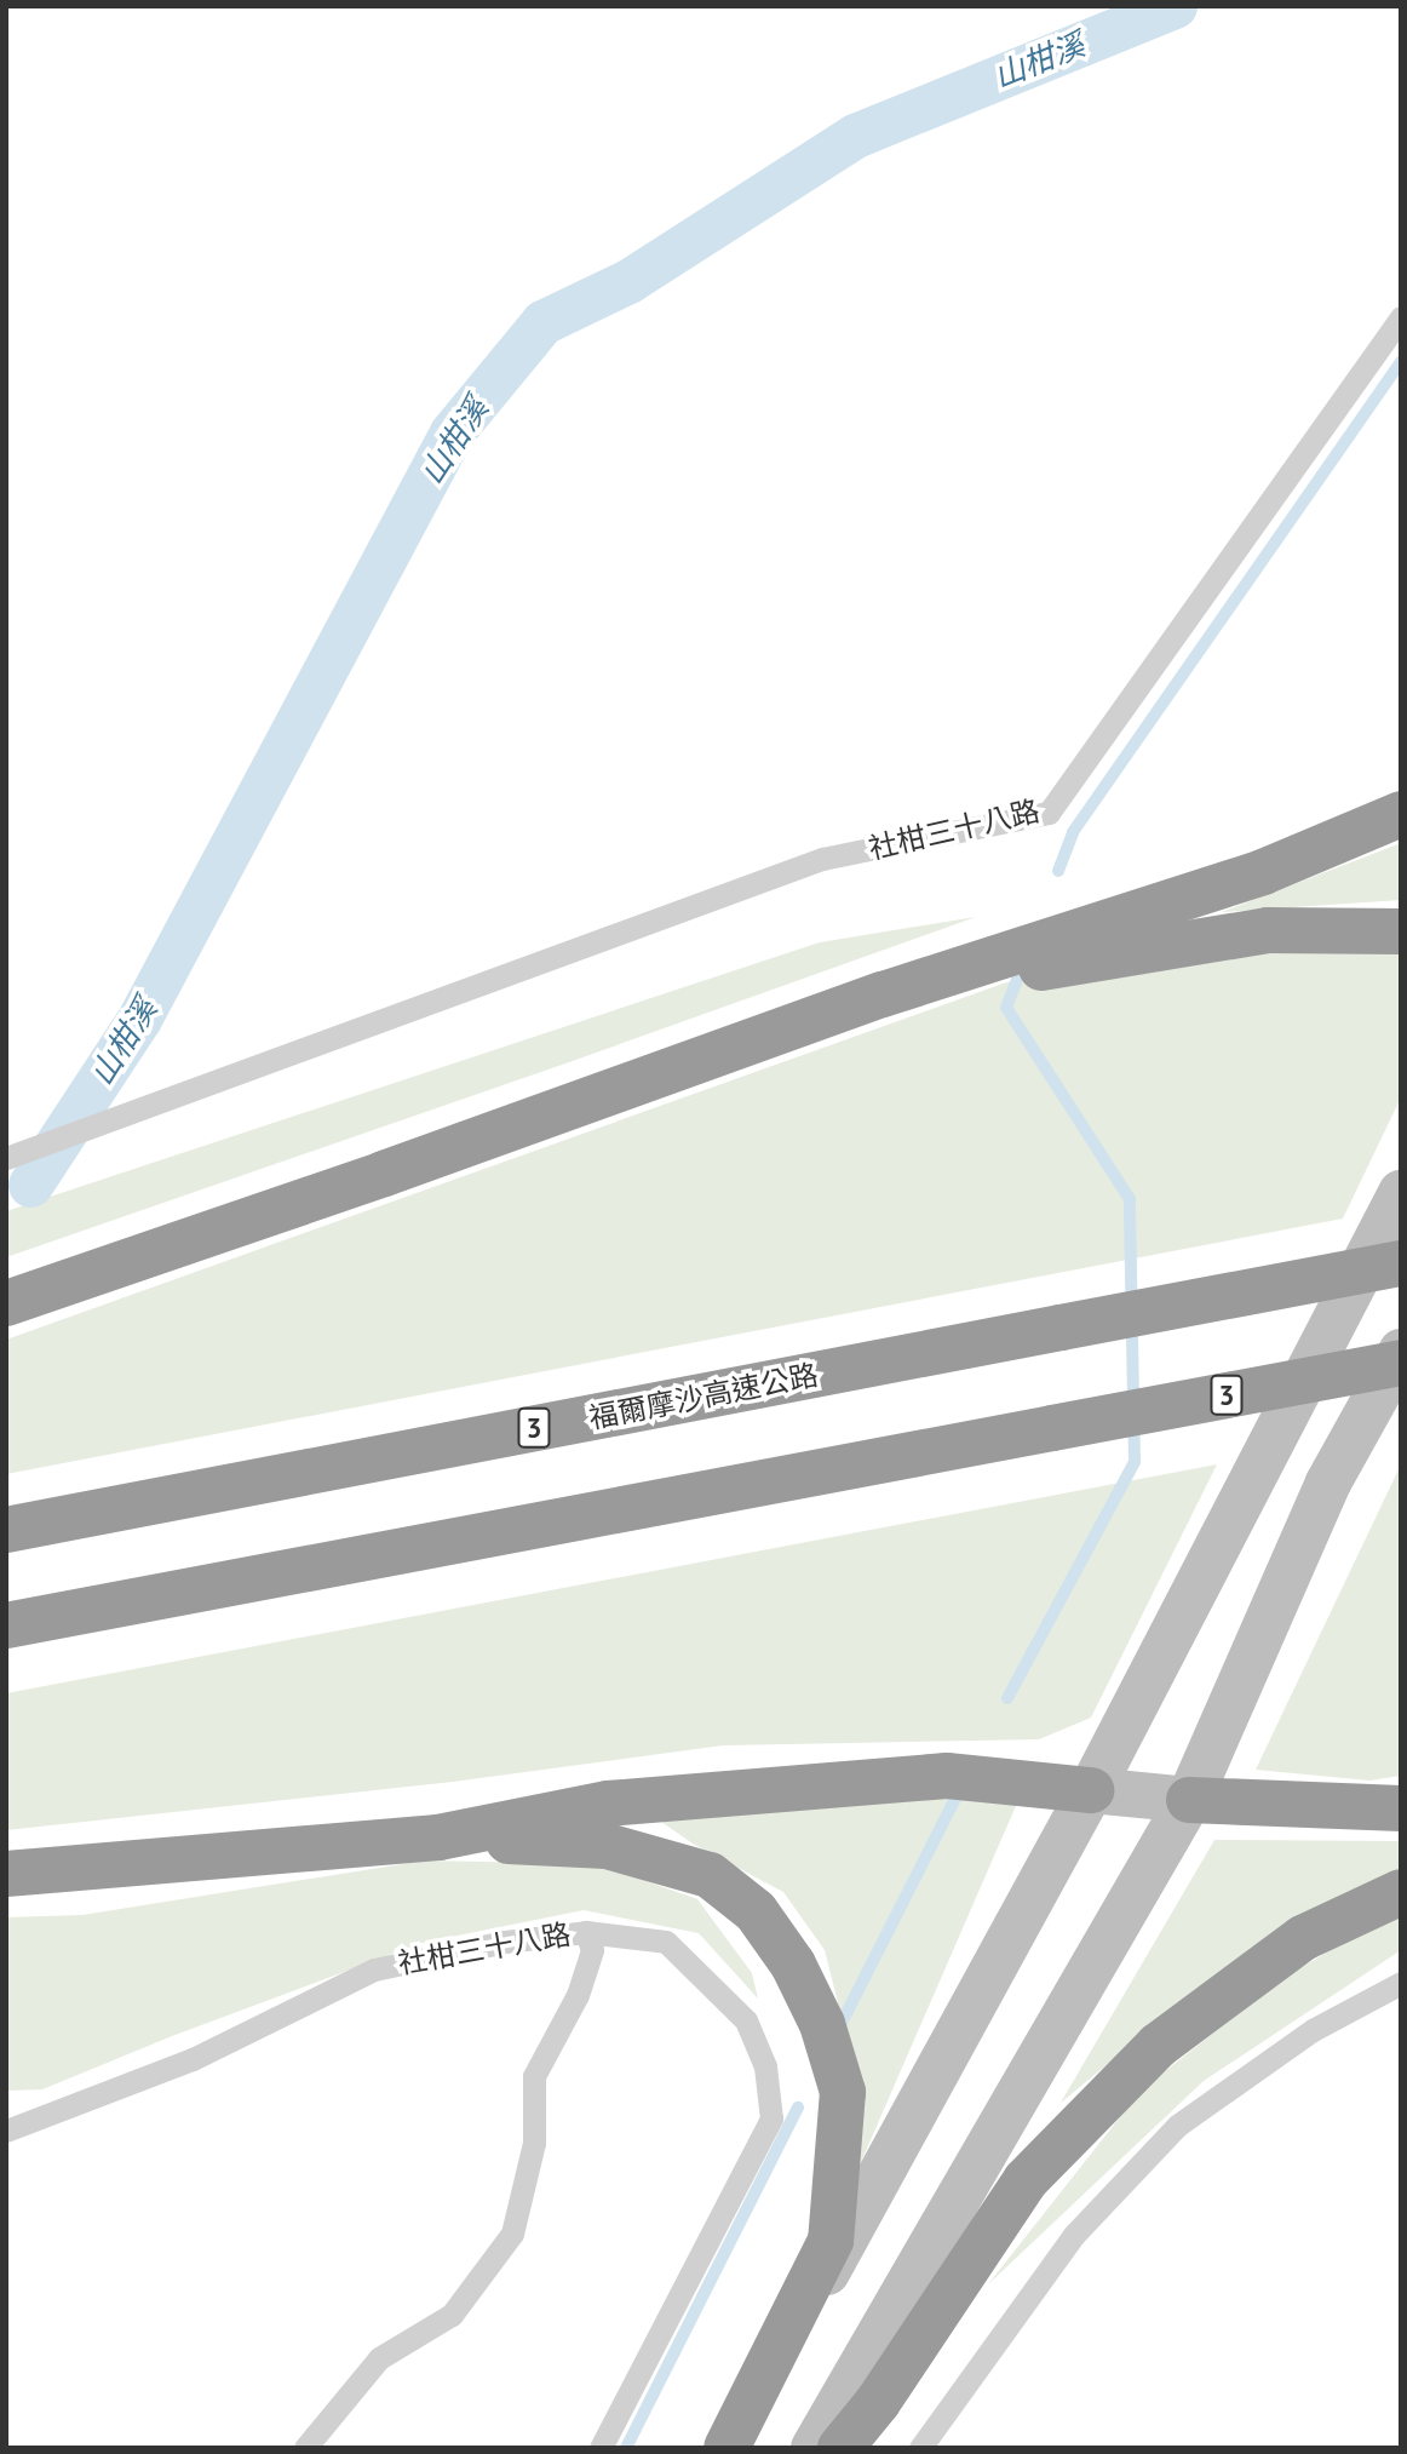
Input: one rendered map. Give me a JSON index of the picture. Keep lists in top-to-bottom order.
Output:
{
  "streets": {
    "highway": ["3", "福爾摩沙高速公路"],
    "lane": ["社柑三十八路"]
  },
  "water": ["山柑溪"]
}
